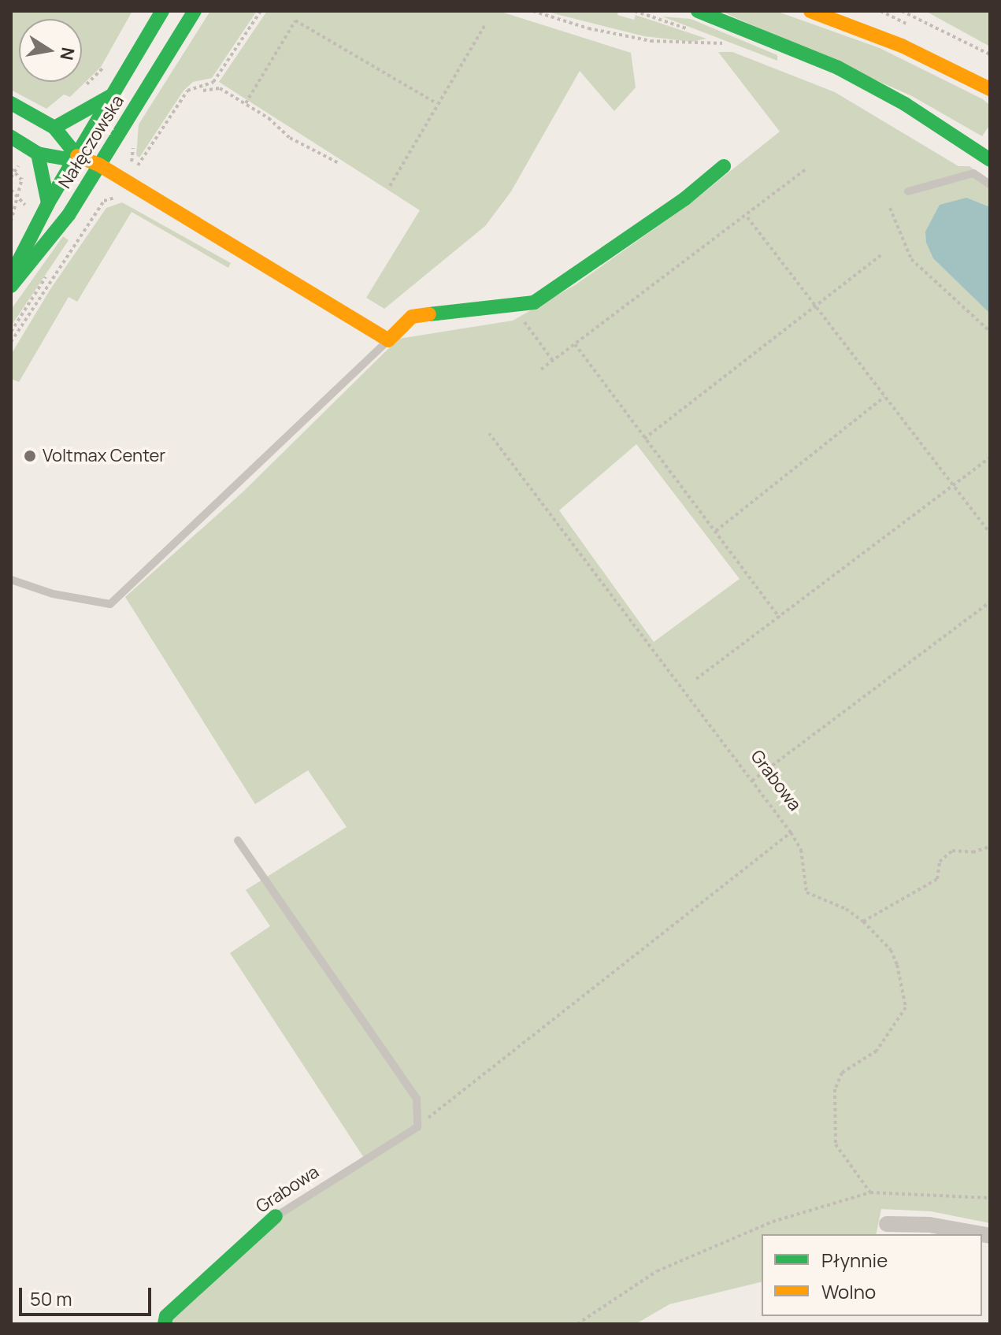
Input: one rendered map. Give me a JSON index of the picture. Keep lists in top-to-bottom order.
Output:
{
  "streets": {
    "main road": ["Nałęczowska", "Grabowa"]
  },
  "places": ["Voltmax Center"],
  "legend": ["Płynnie", "Wolno"],
  "scale_bar": "50 m",
  "north": "right"
}
